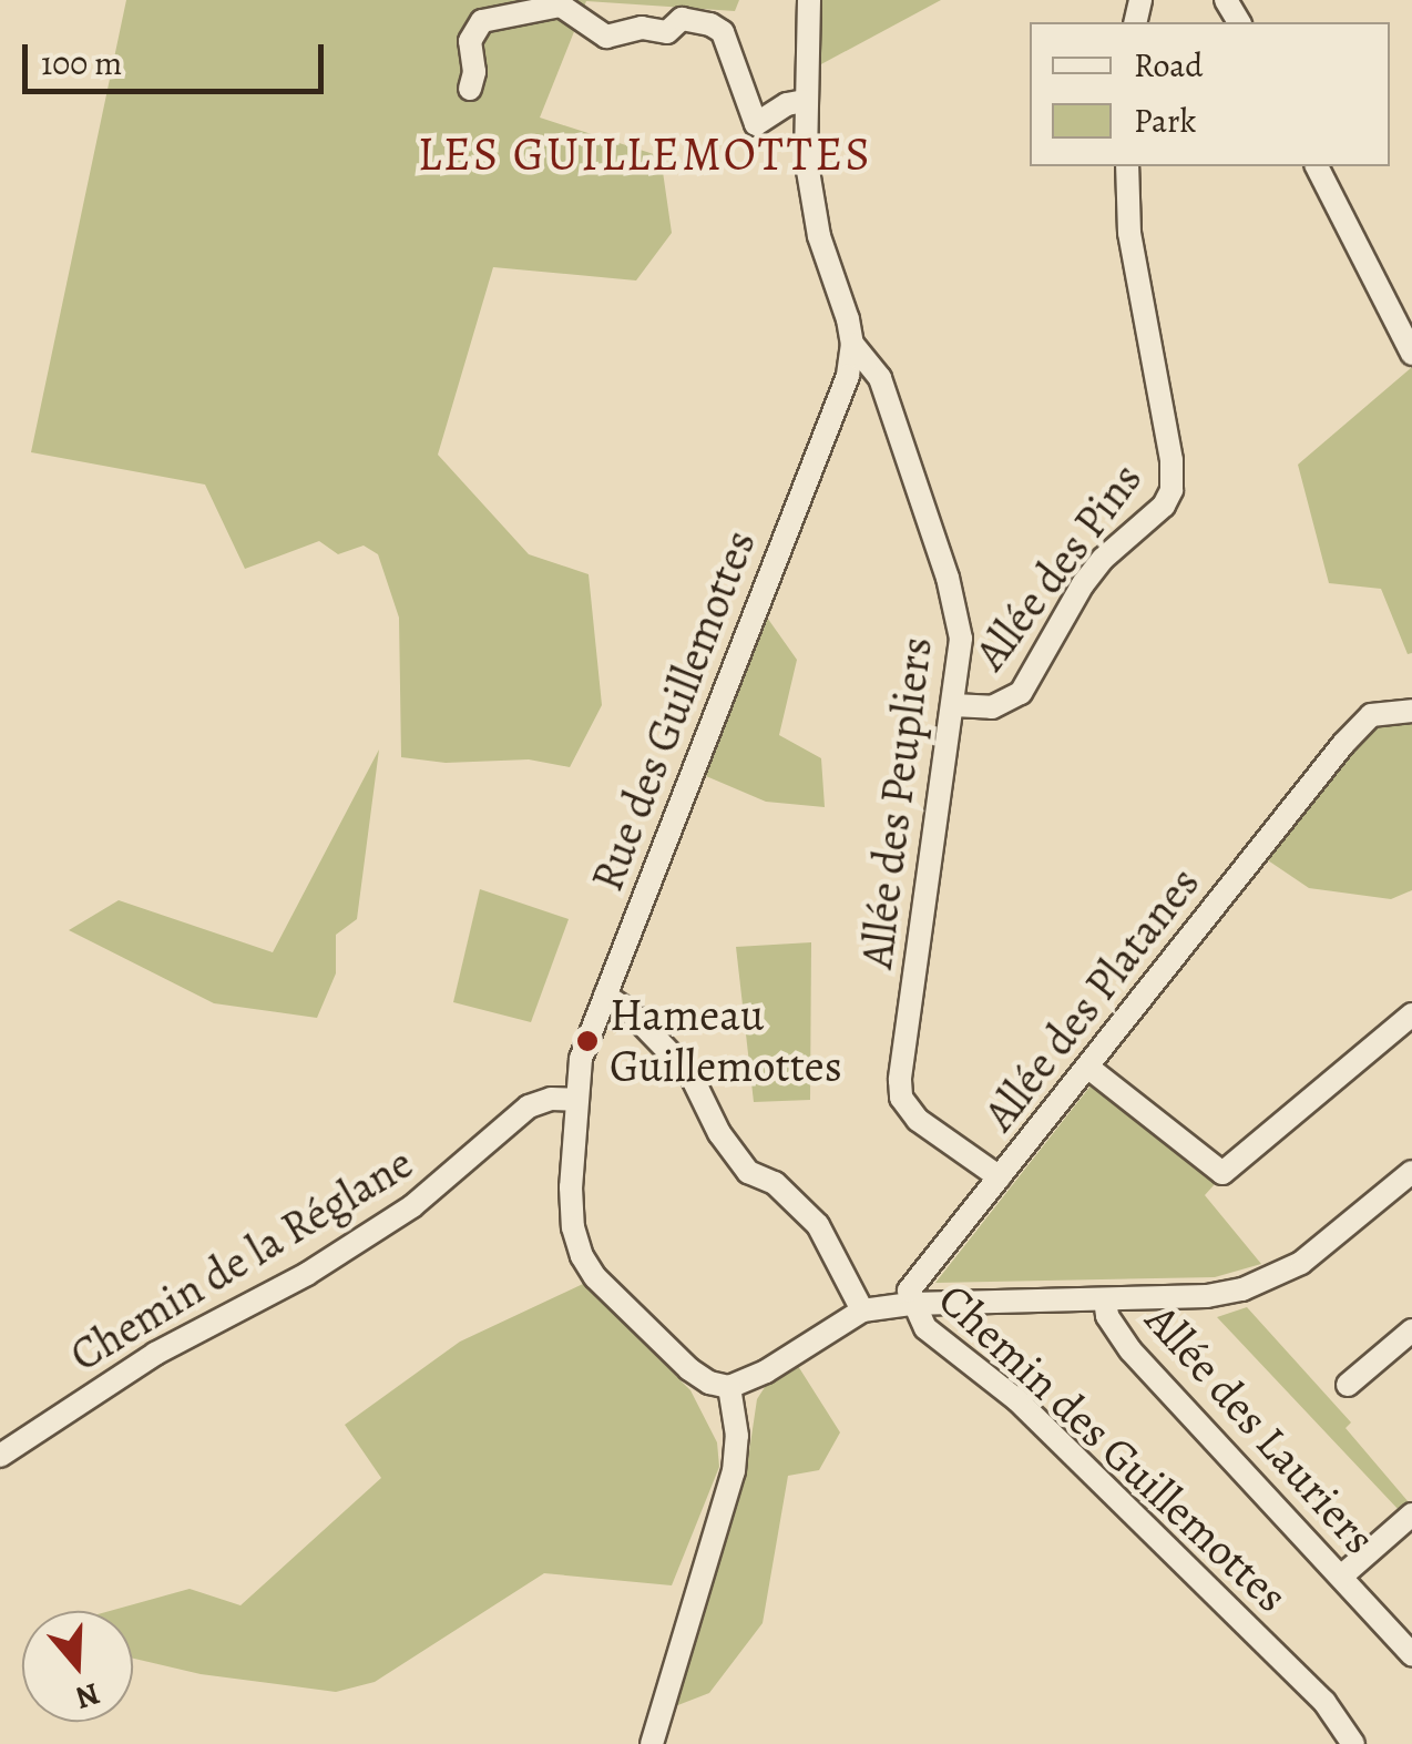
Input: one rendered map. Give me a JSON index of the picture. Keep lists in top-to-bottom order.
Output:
{
  "streets": {
    "street": [
      "Allée des Pins",
      "Rue des Guillemottes",
      "Allée des Peupliers",
      "Allée des Platanes",
      "Chemin de la Réglane",
      "Allée des Lauriers",
      "Chemin des Guillemottes"
    ]
  },
  "crossings": [
    ["Allée des Pins", "Allée des Peupliers"],
    ["Rue des Guillemottes", "Allée des Peupliers"],
    ["Rue des Guillemottes", "Chemin de la Réglane"],
    ["Rue des Guillemottes", "Chemin des Guillemottes"],
    ["Allée des Peupliers", "Allée des Platanes"],
    ["Allée des Platanes", "Chemin des Guillemottes"]
  ],
  "districts": ["LES GUILLEMOTTES"],
  "places": ["Hameau Guillemottes"],
  "legend": ["Road", "Park"],
  "scale_bar": "100 m",
  "north": "bottom"
}
